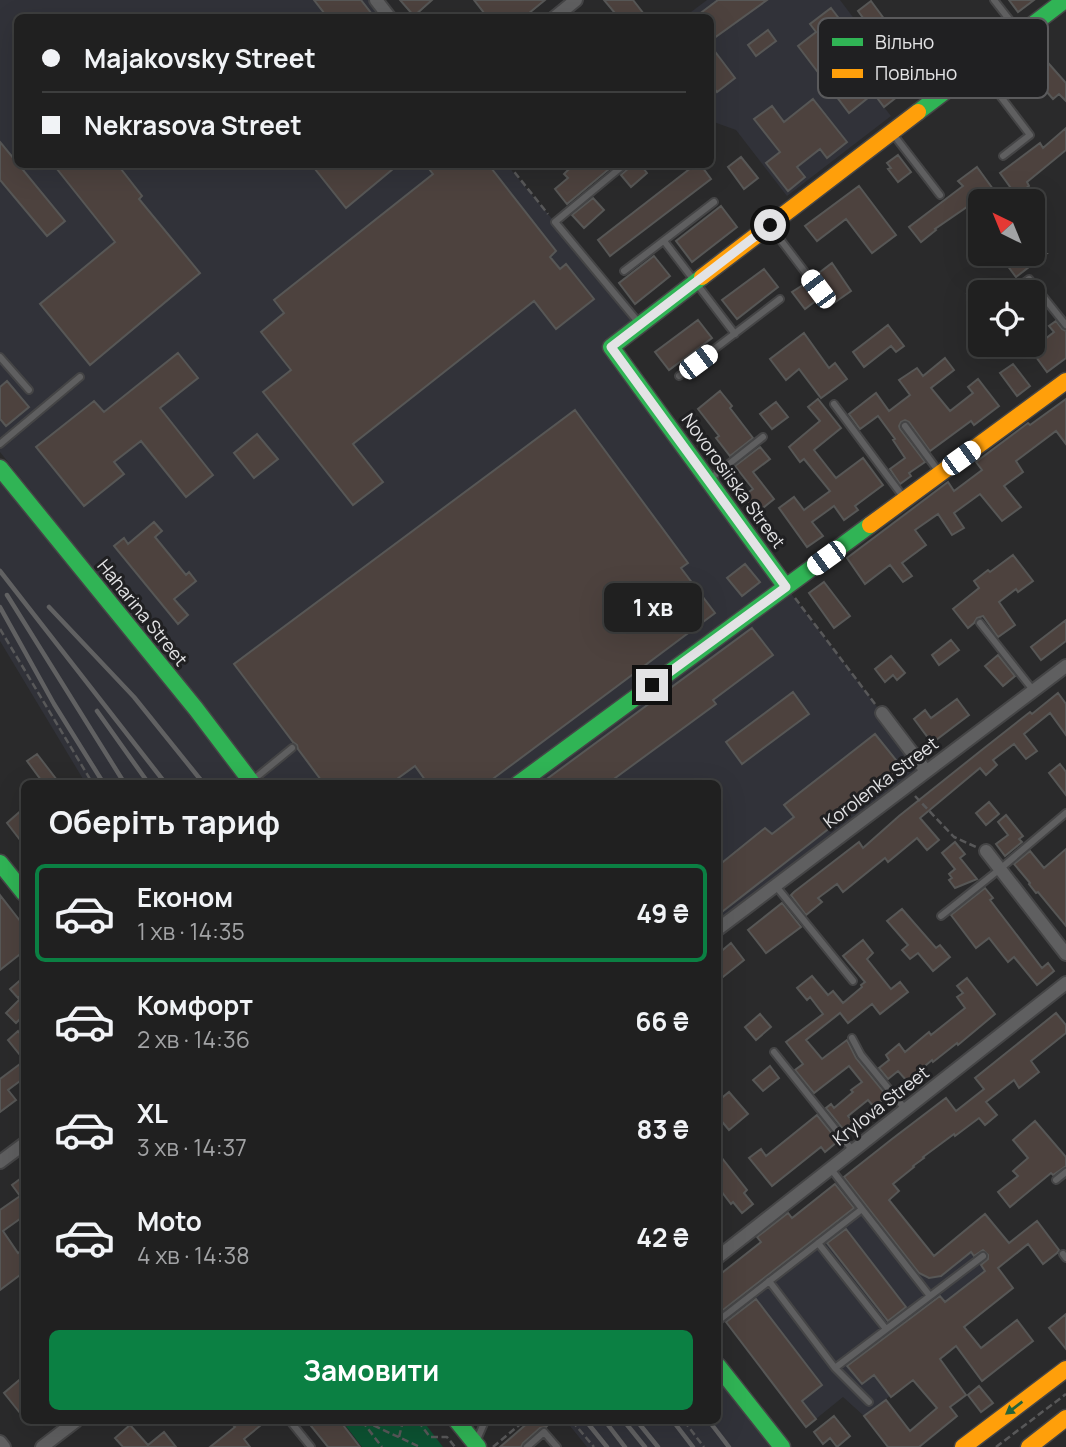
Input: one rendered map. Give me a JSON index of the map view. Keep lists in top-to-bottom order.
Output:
{
  "streets": {
    "street": [
      "Novorosiiska Street",
      "Haharina Street",
      "Korolenka Street",
      "Krylova Street"
    ]
  },
  "legend": ["Вільно", "Повільно"],
  "north": "top left",
  "page": {
    "banner": ["Majakovsky Street", "Nekrasova Street"],
    "bubble": "1 хв",
    "heading": "Оберіть тариф",
    "list": [
      {
        "name": "Економ",
        "note": "1 хв · 14:35",
        "value": "49 ₴"
      },
      {
        "name": "Комфорт",
        "note": "2 хв · 14:36",
        "value": "66 ₴"
      },
      {
        "name": "XL",
        "note": "3 хв · 14:37",
        "value": "83 ₴"
      },
      {
        "name": "Moto",
        "note": "4 хв · 14:38",
        "value": "42 ₴"
      }
    ],
    "buttons": "Замовити"
  }
}
